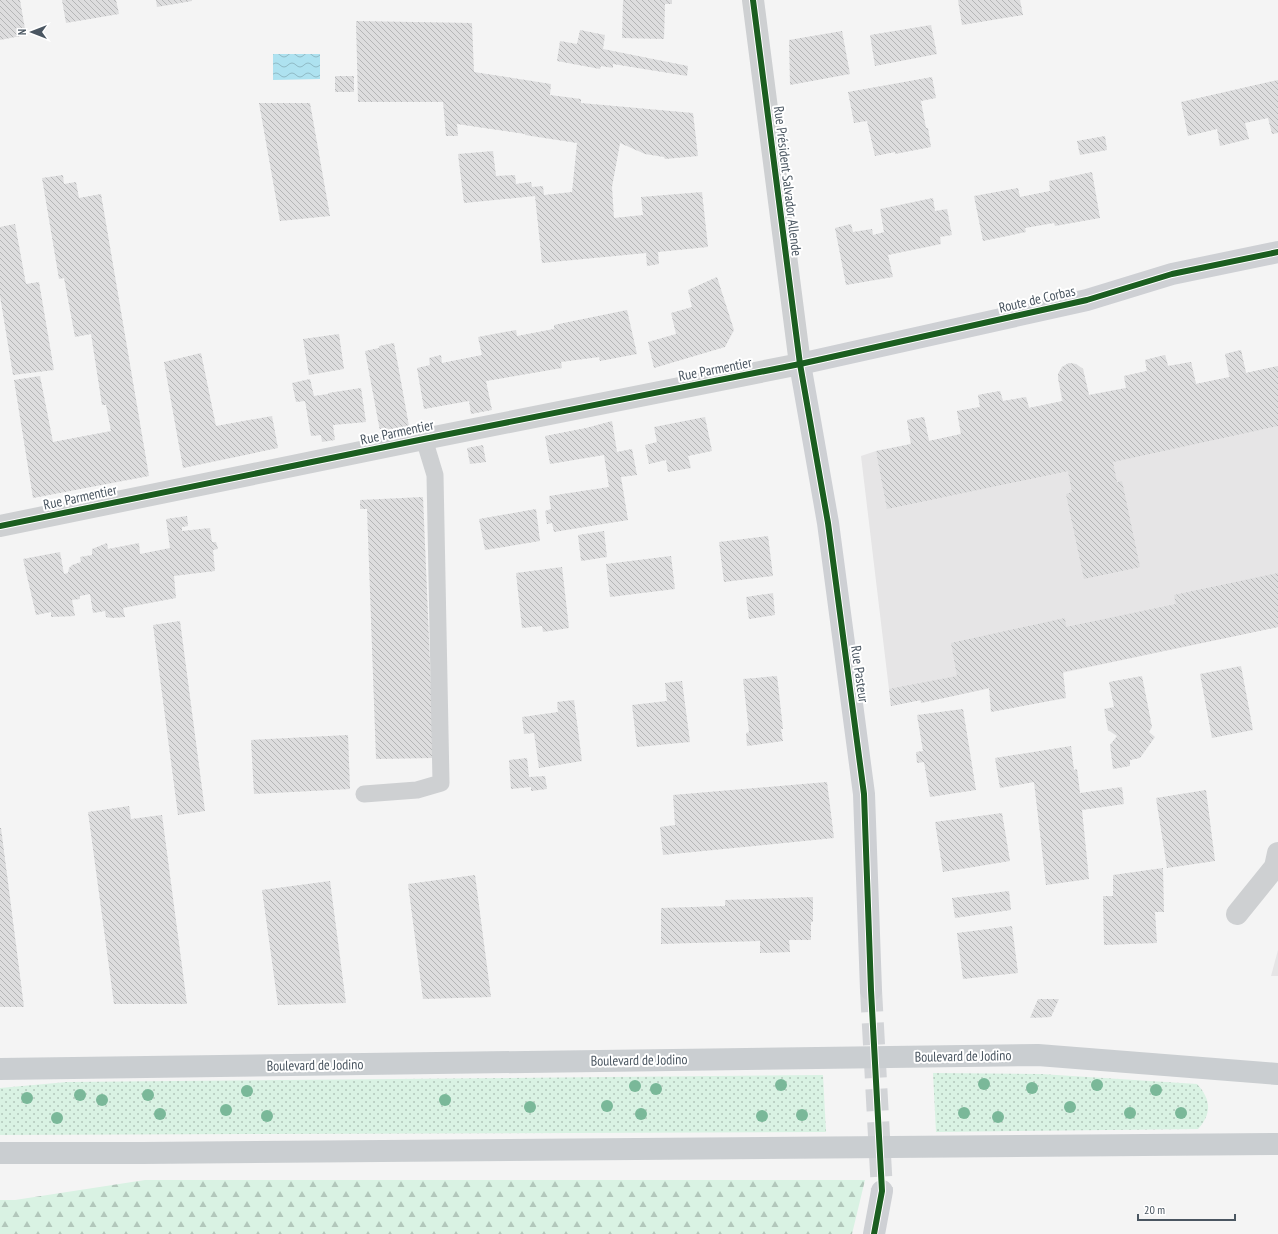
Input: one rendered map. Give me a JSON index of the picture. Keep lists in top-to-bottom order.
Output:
{
  "streets": {
    "main road": ["Boulevard de Jodino"],
    "street": [
      "Rue Président Salvador Allende",
      "Route de Corbas",
      "Rue Parmentier",
      "Rue Pasteur"
    ]
  },
  "crossings": [
    ["Rue Président Salvador Allende", "Route de Corbas"],
    ["Rue Président Salvador Allende", "Rue Parmentier"],
    ["Rue Président Salvador Allende", "Rue Pasteur"],
    ["Route de Corbas", "Rue Parmentier"],
    ["Route de Corbas", "Rue Pasteur"],
    ["Rue Parmentier", "Rue Pasteur"]
  ],
  "scale_bar": "20 m",
  "north": "left"
}
